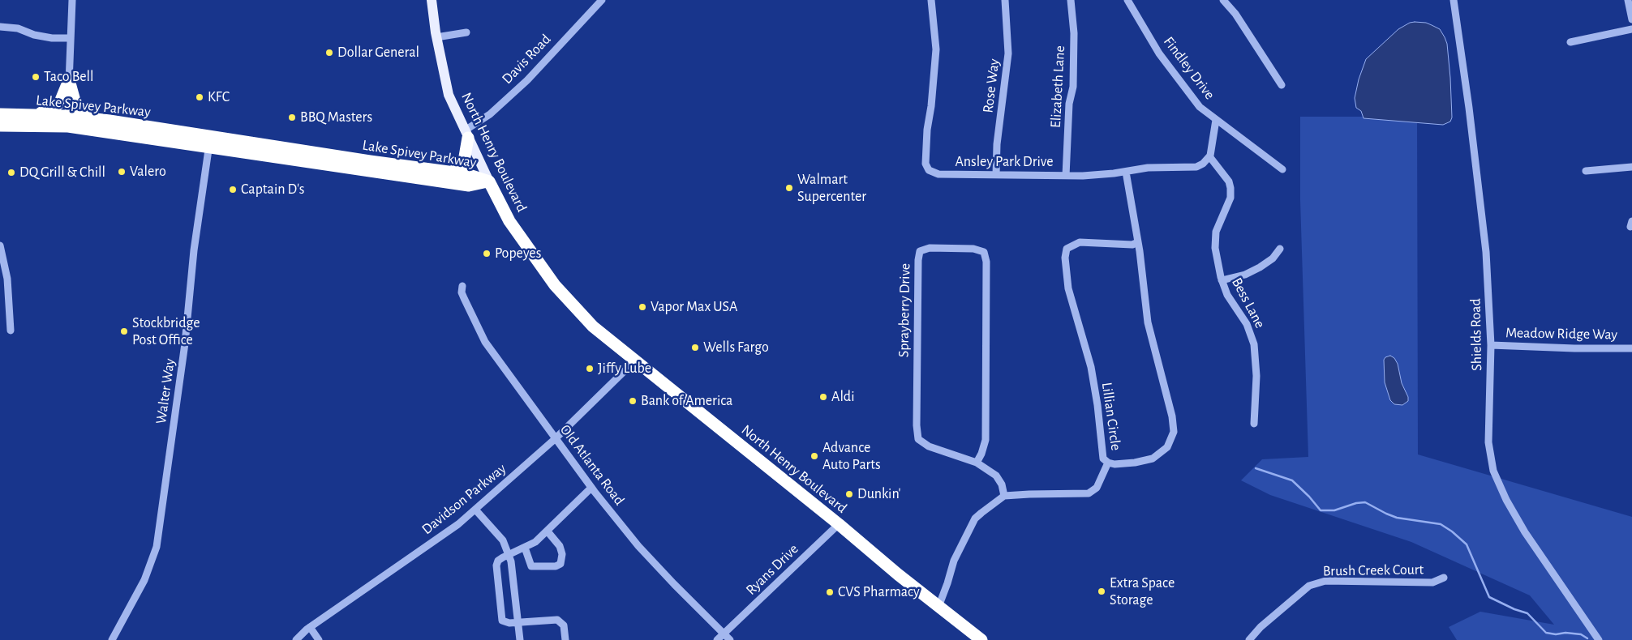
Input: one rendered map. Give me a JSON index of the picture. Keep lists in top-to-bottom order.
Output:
{
  "streets": {
    "highway": ["Lake Spivey Parkway", "North Henry Boulevard"],
    "street": [
      "Davis Road",
      "Findley Drive",
      "Rose Way",
      "Elizabeth Lane",
      "Ansley Park Drive",
      "Bess Lane",
      "Sprayberry Drive",
      "Meadow Ridge Way",
      "Shields Road",
      "Walter Way",
      "Lillian Circle",
      "Old Atlanta Road",
      "Davidson Parkway",
      "Ryans Drive",
      "Brush Creek Court"
    ]
  },
  "crossings": [
    ["Davis Road", "North Henry Boulevard"],
    ["Rose Way", "Ansley Park Drive"],
    ["Elizabeth Lane", "Ansley Park Drive"],
    ["Lake Spivey Parkway", "North Henry Boulevard"],
    ["Lake Spivey Parkway", "Walter Way"],
    ["North Henry Boulevard", "Davidson Parkway"],
    ["North Henry Boulevard", "Ryans Drive"],
    ["Ansley Park Drive", "Bess Lane"],
    ["Ansley Park Drive", "Lillian Circle"],
    ["Meadow Ridge Way", "Shields Road"],
    ["Old Atlanta Road", "Davidson Parkway"],
    ["Old Atlanta Road", "Ryans Drive"]
  ],
  "places": [
    "Dollar General",
    "Taco Bell",
    "KFC",
    "BBQ Masters",
    "Valero",
    "DQ Grill & Chill",
    "Walmart Supercenter",
    "Captain D's",
    "Popeyes",
    "Vapor Max USA",
    "Stockbridge Post Office",
    "Wells Fargo",
    "Jiffy Lube",
    "Aldi",
    "Bank of America",
    "Advance Auto Parts",
    "Dunkin'",
    "Extra Space Storage",
    "CVS Pharmacy"
  ]
}
